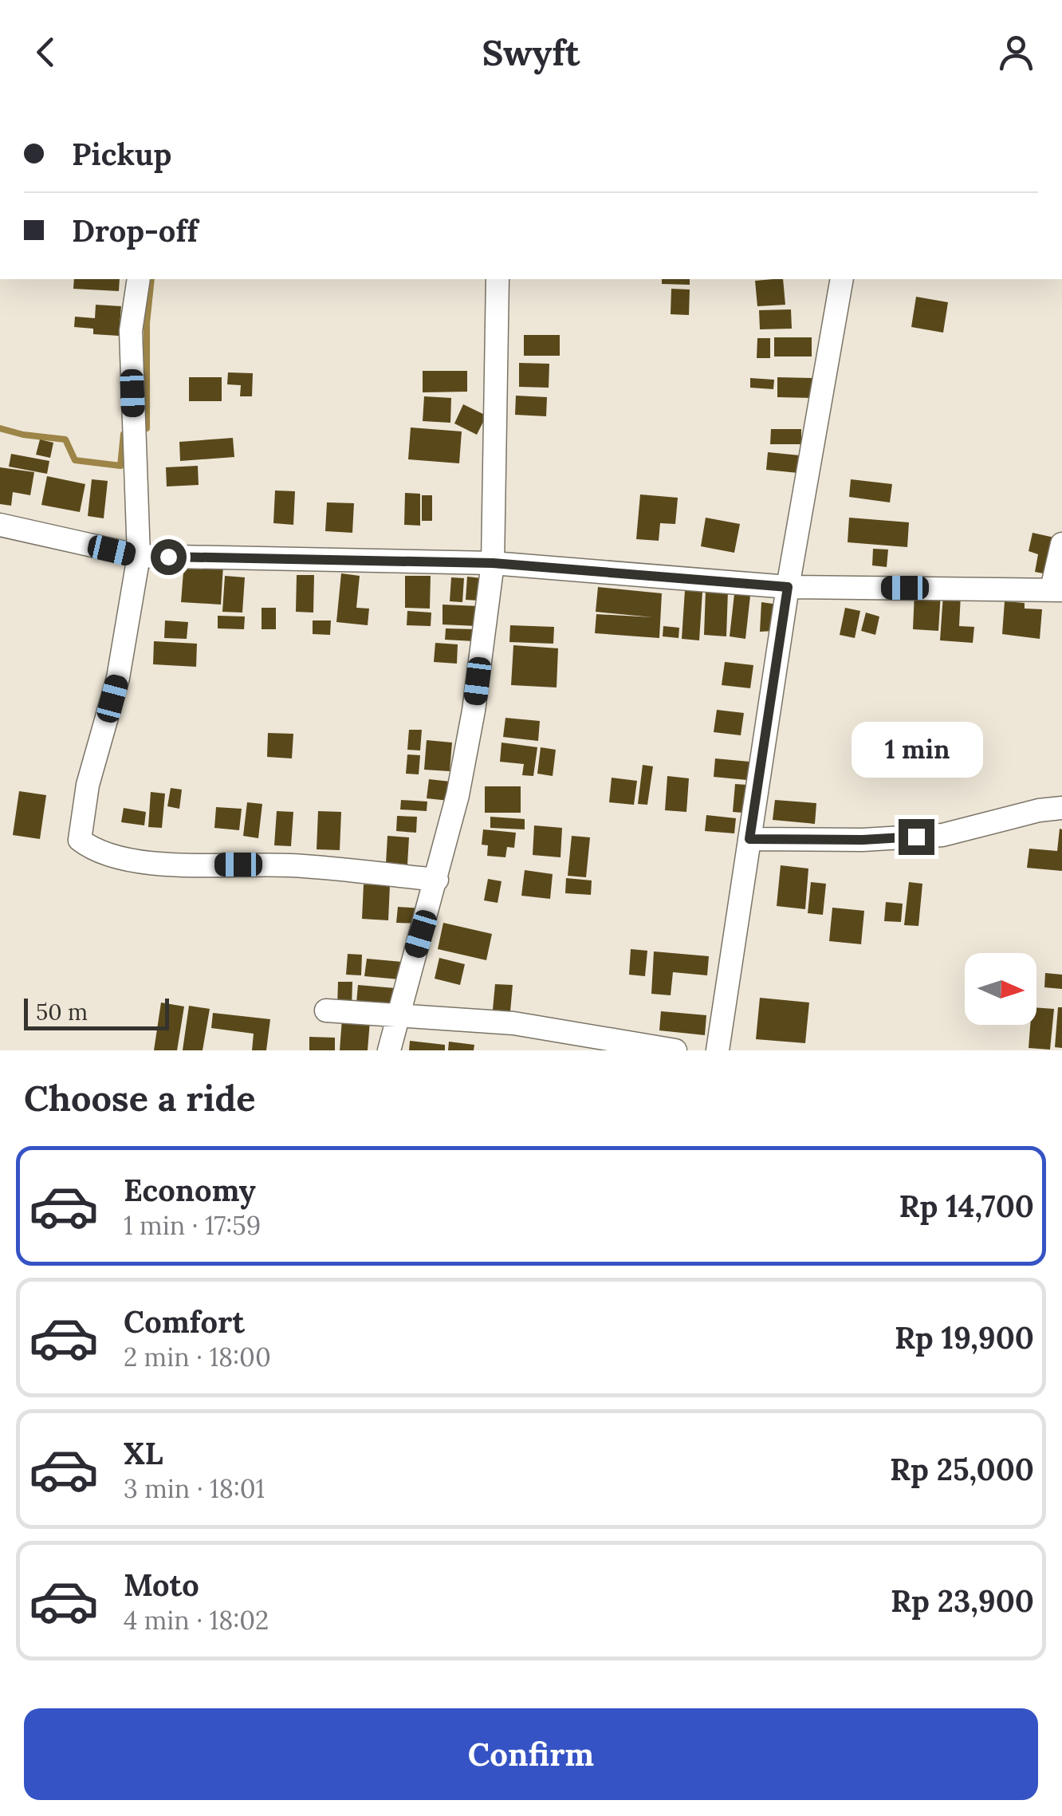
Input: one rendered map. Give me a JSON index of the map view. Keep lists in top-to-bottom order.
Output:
{
  "scale_bar": "50 m",
  "north": "right",
  "page": {
    "header": "Swyft",
    "banner": ["Pickup", "Drop-off"],
    "bubble": "1 min",
    "scale": "50 m",
    "heading": "Choose a ride",
    "list": [
      {
        "name": "Economy",
        "note": "1 min · 17:59",
        "value": "Rp 14,700"
      },
      {
        "name": "Comfort",
        "note": "2 min · 18:00",
        "value": "Rp 19,900"
      },
      {
        "name": "XL",
        "note": "3 min · 18:01",
        "value": "Rp 25,000"
      },
      {
        "name": "Moto",
        "note": "4 min · 18:02",
        "value": "Rp 23,900"
      }
    ],
    "buttons": "Confirm"
  }
}
